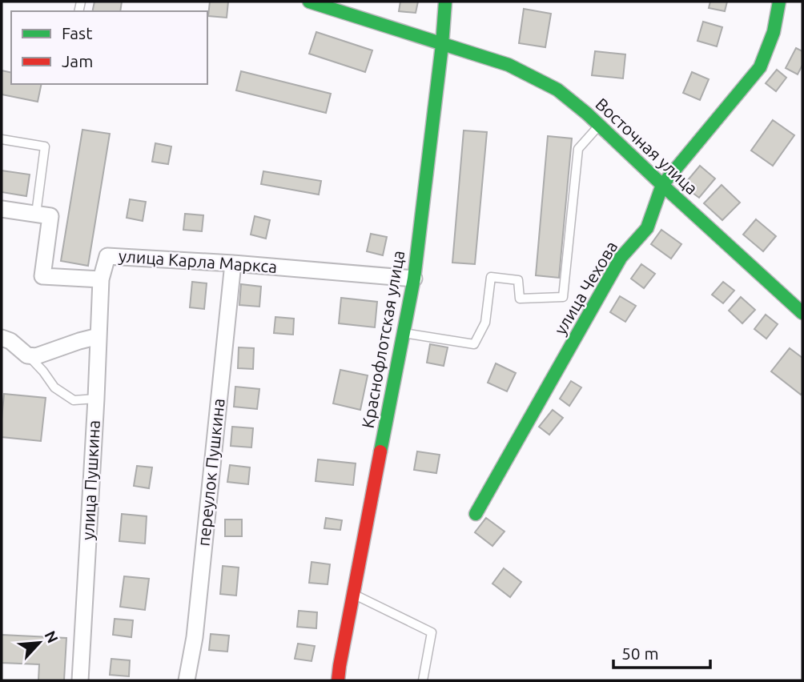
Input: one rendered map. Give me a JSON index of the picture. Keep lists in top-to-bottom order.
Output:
{
  "streets": {
    "street": [
      "Восточная улица",
      "улица Карла Маркса",
      "улица Чехова",
      "Краснофлотская улица",
      "переулок Пушкина",
      "улица Пушкина"
    ]
  },
  "crossings": [
    ["Восточная улица", "улица Чехова"],
    ["Восточная улица", "Краснофлотская улица"],
    ["улица Карла Маркса", "Краснофлотская улица"],
    ["улица Карла Маркса", "переулок Пушкина"],
    ["улица Карла Маркса", "улица Пушкина"]
  ],
  "legend": ["Fast", "Jam"],
  "scale_bar": "50 m",
  "north": "top right"
}
